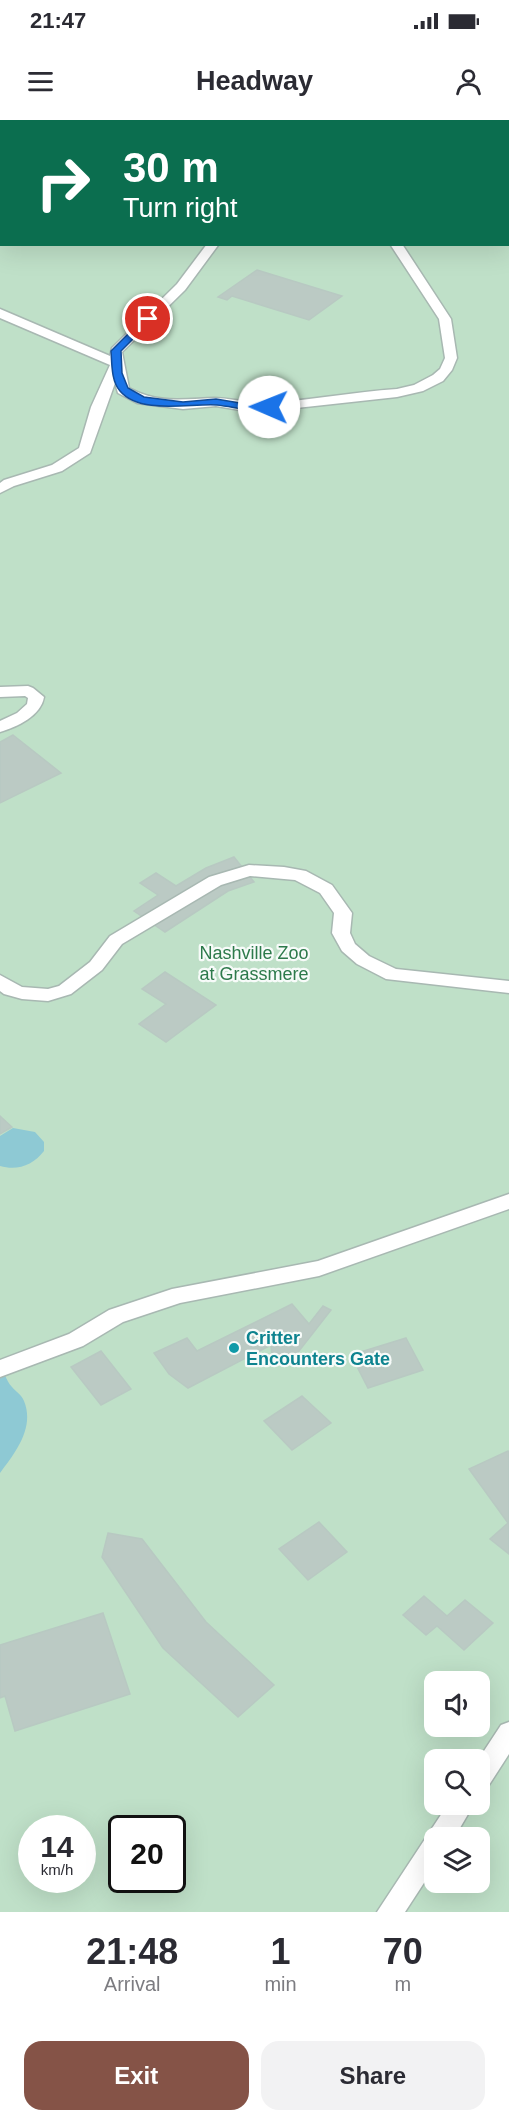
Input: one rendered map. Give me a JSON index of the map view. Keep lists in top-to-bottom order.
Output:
{
  "parks": ["Nashville Zoo at Grassmere"],
  "places": ["Critter Encounters Gate"],
  "page": {
    "status": "21:47",
    "header": "Headway",
    "turn": ["30 m", "Turn right"],
    "speed": "14 km/h",
    "limit": "20",
    "eta": [
      "21:48",
      "Arrival",
      "1",
      "min",
      "70",
      "m"
    ],
    "buttons": ["Exit", "Share"]
  }
}
